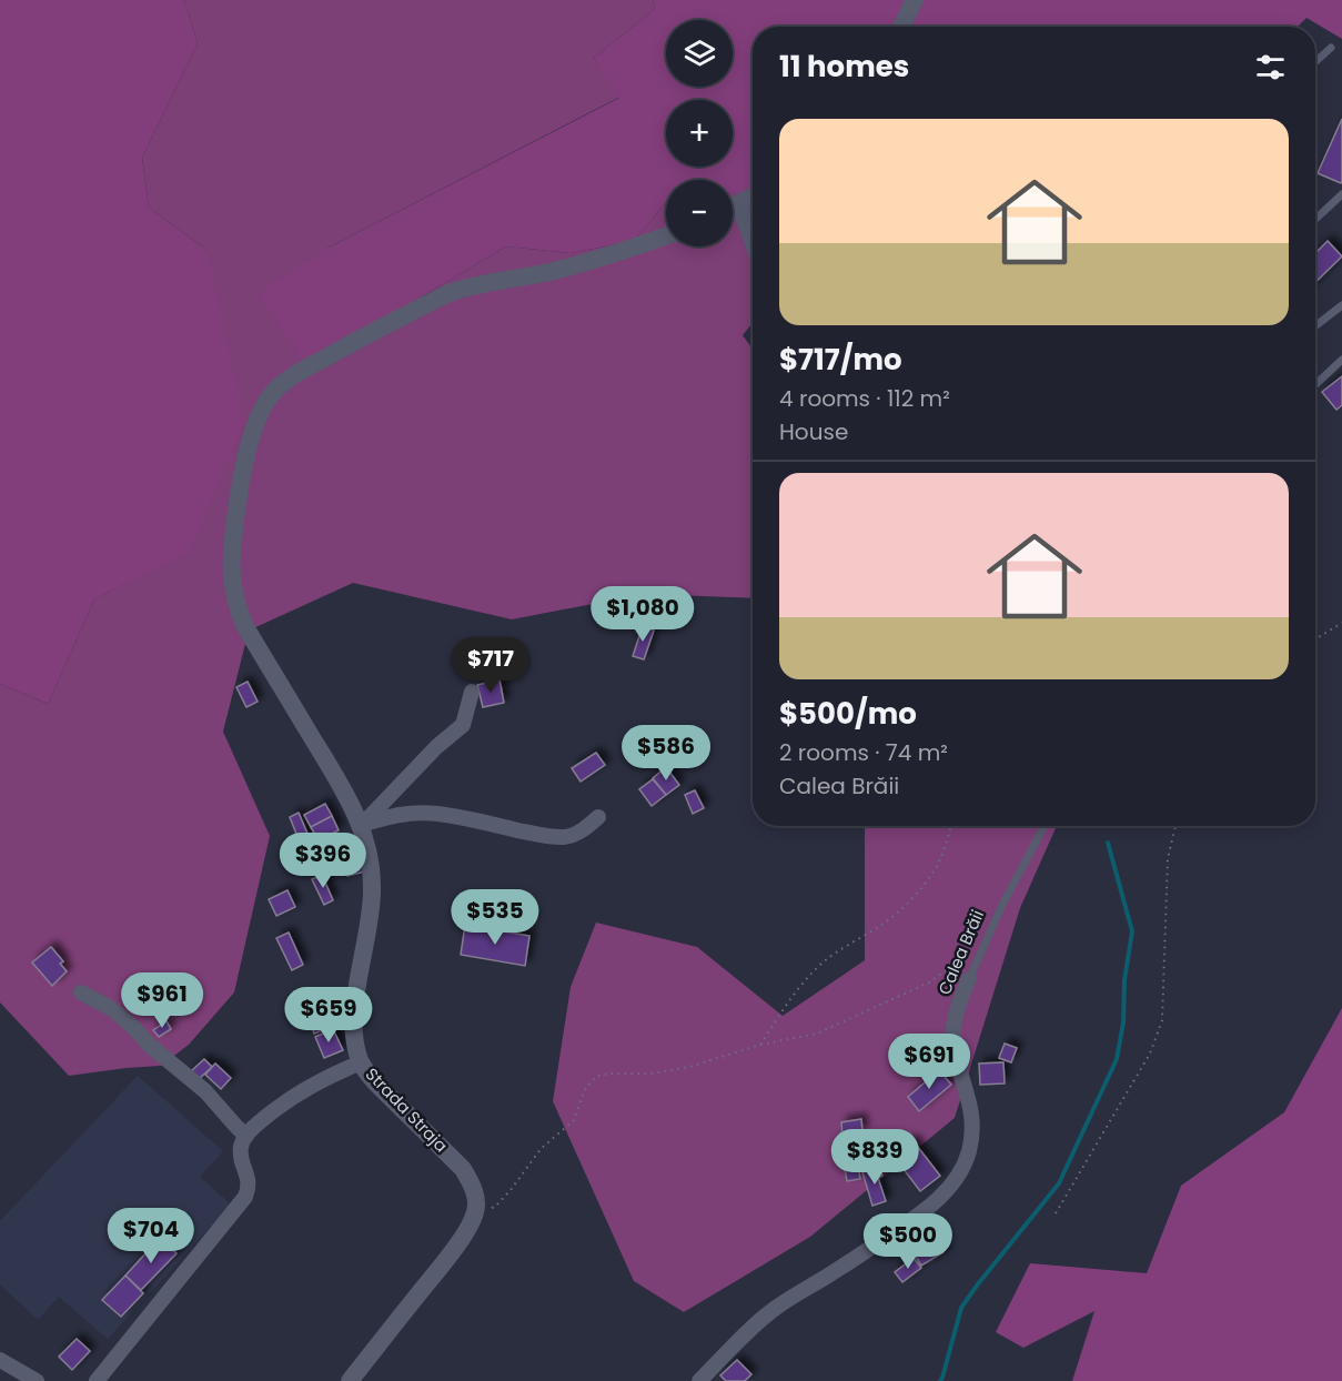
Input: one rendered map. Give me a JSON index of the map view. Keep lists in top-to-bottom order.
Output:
{
  "streets": {
    "main road": ["Strada Straja"],
    "street": ["Calea Brăii"]
  },
  "page": {
    "map_buttons": ["+", "−"],
    "heading": "11 homes",
    "list": [
      {
        "name": "$717/mo",
        "note": "4 rooms · 112 m² · House"
      },
      {
        "name": "$500/mo",
        "note": "2 rooms · 74 m² · Calea Brăii"
      }
    ],
    "price": [
      "$1,080",
      "$717",
      "$586",
      "$396",
      "$535",
      "$961",
      "$659",
      "$691",
      "$839",
      "$704",
      "$500"
    ]
  }
}
